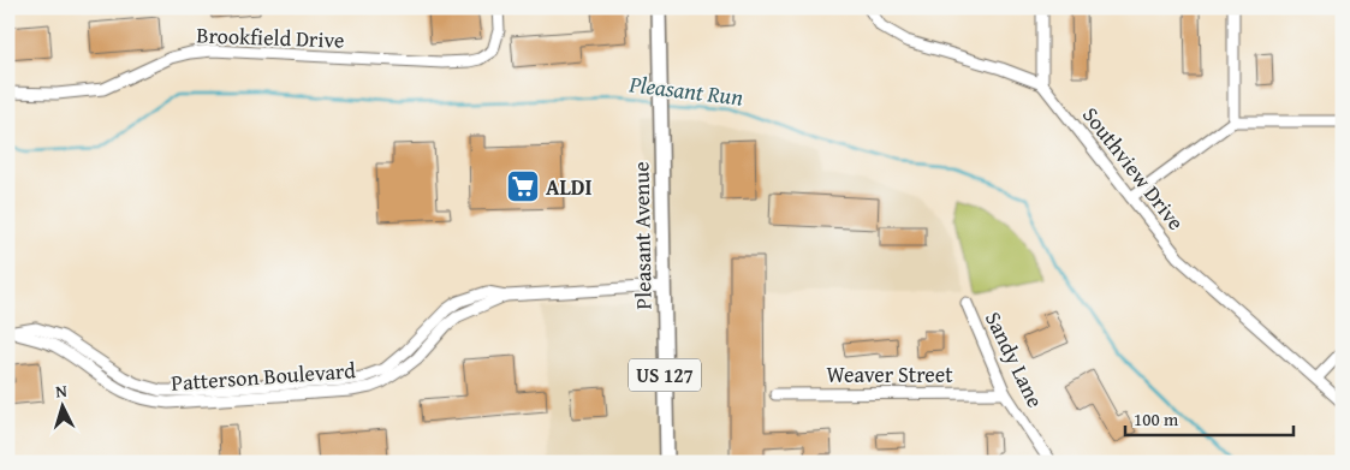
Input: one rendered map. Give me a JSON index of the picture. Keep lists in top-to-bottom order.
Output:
{
  "streets": {
    "main road": ["Pleasant Avenue", "US 127"],
    "street": [
      "Brookfield Drive",
      "Southview Drive",
      "Sandy Lane",
      "Weaver Street",
      "Patterson Boulevard"
    ]
  },
  "crossings": [
    ["Pleasant Avenue", "Patterson Boulevard"],
    ["Sandy Lane", "Weaver Street"]
  ],
  "water": ["Pleasant Run"],
  "places": {
    "supermarket": ["ALDI"]
  },
  "scale_bar": "100 m",
  "north": "top"
}
